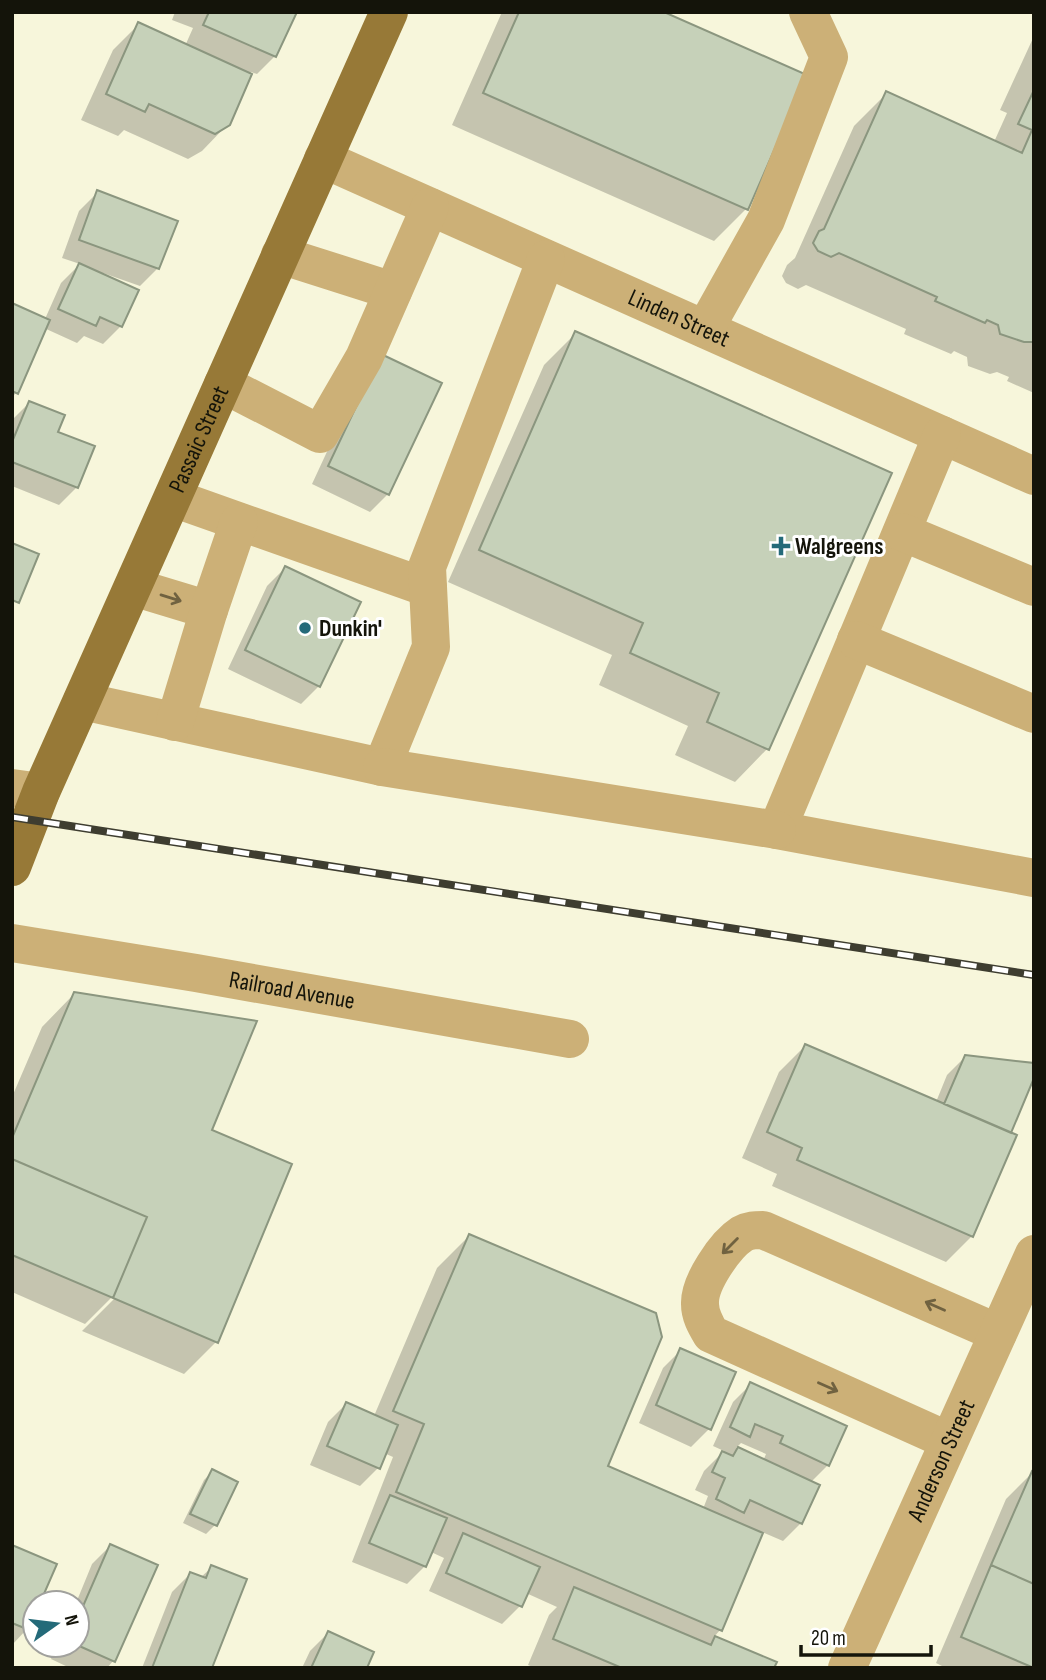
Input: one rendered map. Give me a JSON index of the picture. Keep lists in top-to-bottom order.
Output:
{
  "streets": {
    "main road": ["Passaic Street"],
    "street": ["Linden Street", "Railroad Avenue", "Anderson Street"]
  },
  "crossings": [
    ["Linden Street", "Passaic Street"]
  ],
  "places": {
    "health": ["Walgreens"],
    "other": ["Dunkin'"]
  },
  "scale_bar": "20 m",
  "north": "right"
}
